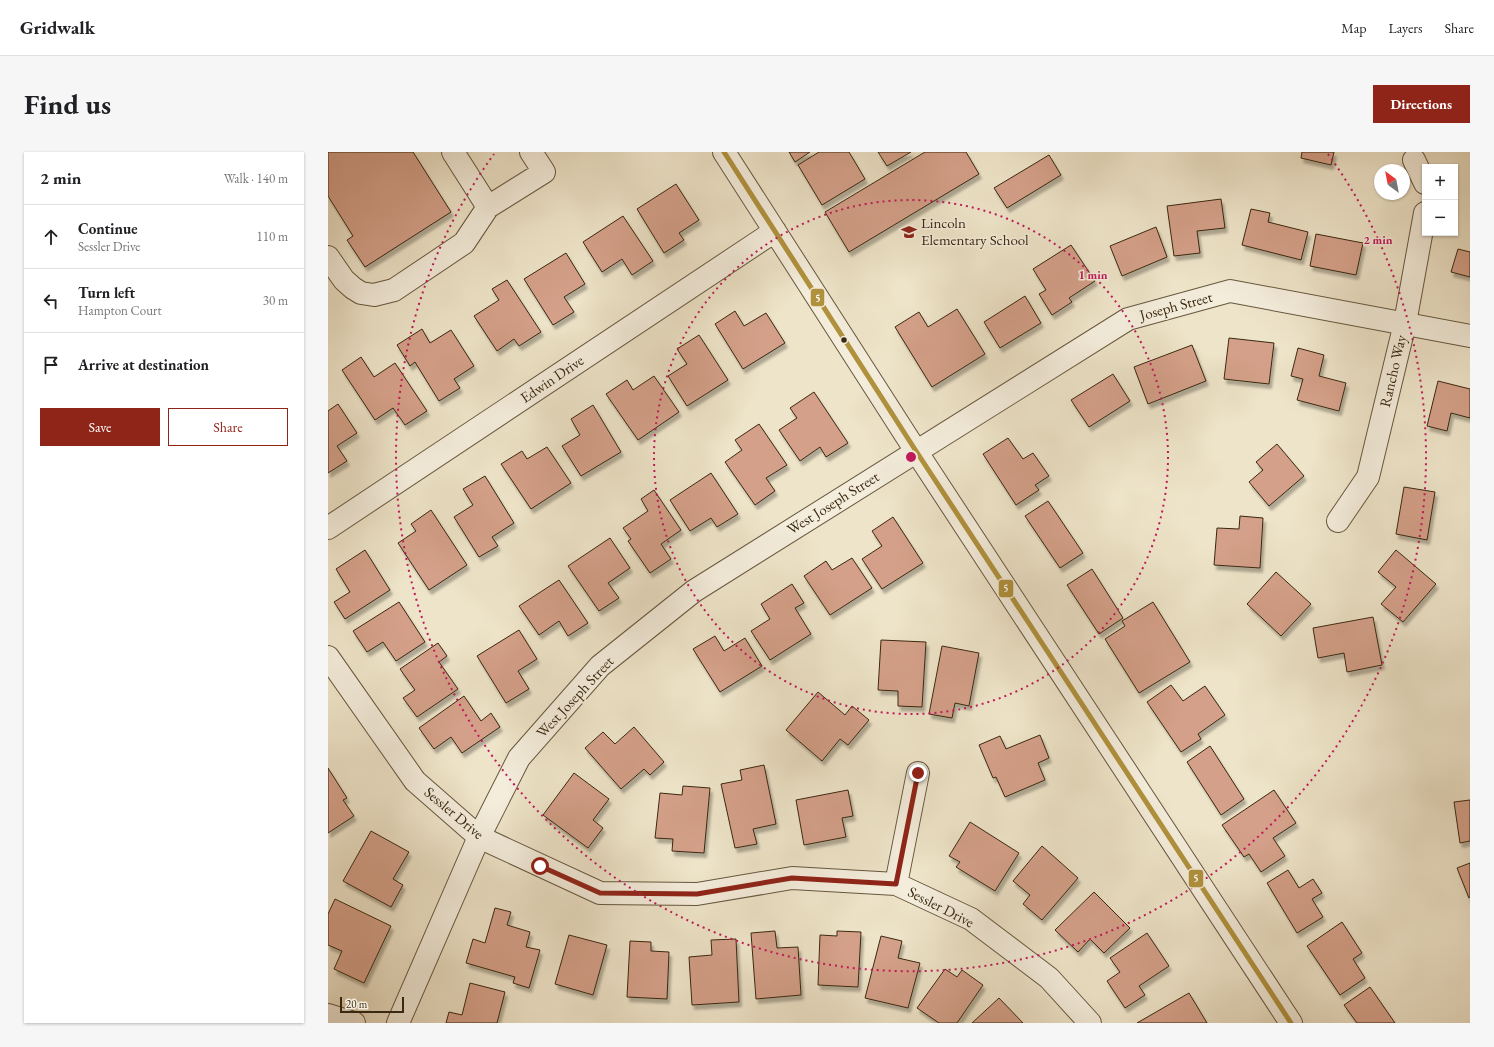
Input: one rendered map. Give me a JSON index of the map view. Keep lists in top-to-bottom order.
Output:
{
  "streets": {
    "street": [
      "Joseph Street",
      "Rancho Way",
      "Edwin Drive",
      "West Joseph Street",
      "Sessler Drive"
    ]
  },
  "crossings": [
    ["Joseph Street", "Rancho Way"],
    ["Joseph Street", "West Joseph Street"],
    ["West Joseph Street", "Sessler Drive"]
  ],
  "places": {
    "school or university": ["Lincoln Elementary School"]
  },
  "lines": ["transit line 5"],
  "scale_bar": "20 m",
  "north": "top left",
  "page": {
    "header": "Gridwalk",
    "nav": ["Map", "Layers", "Share"],
    "buttons": [
      "Directions",
      ["Save", "Share"]
    ],
    "title": "Find us",
    "heading": ["2 min", "Walk · 140 m"],
    "map_buttons": ["+", "−"],
    "list": [
      ["Continue", "Sessler Drive", "110 m"],
      ["Turn left", "Hampton Court", "30 m"],
      "Arrive at destination"
    ],
    "scale": "20 m"
  },
  "rings": ["2 min", "1 min"]
}
